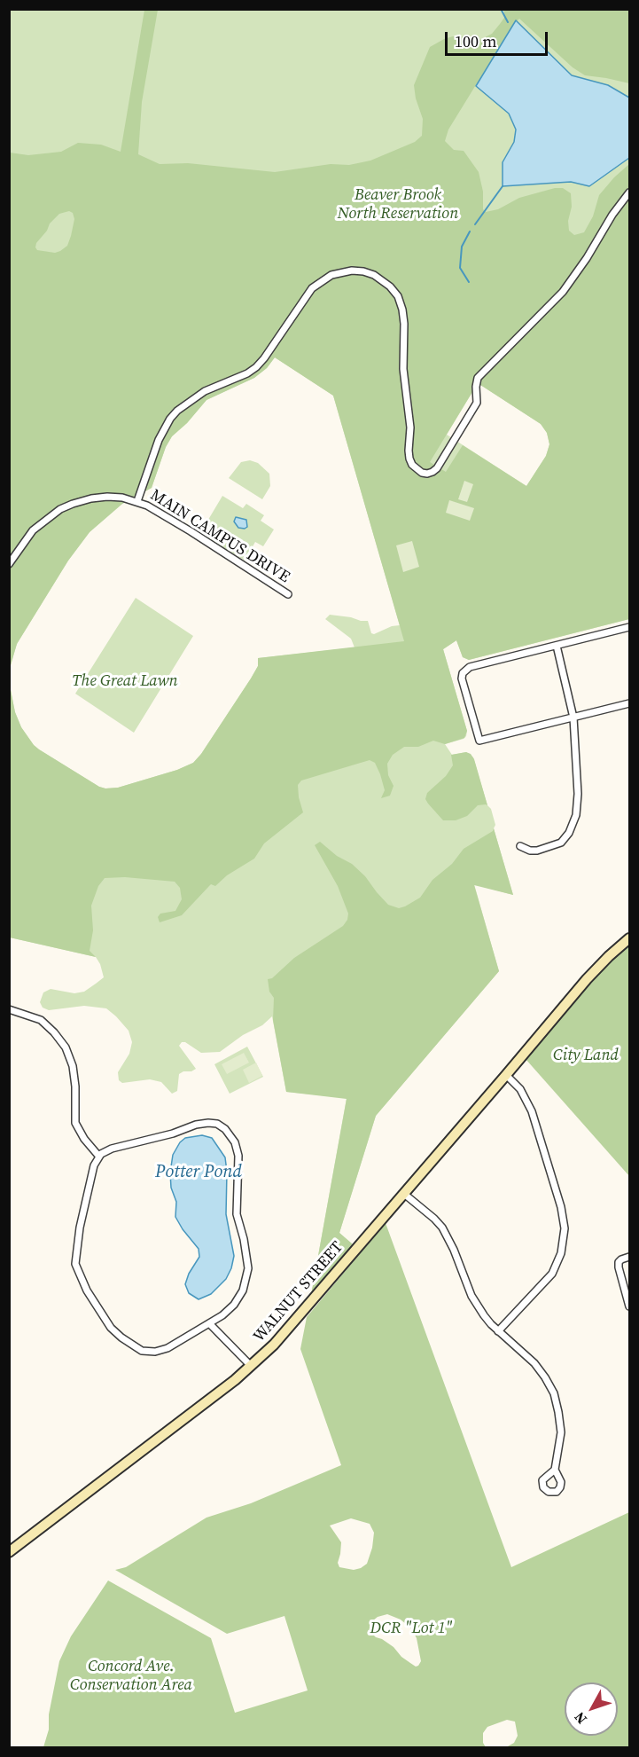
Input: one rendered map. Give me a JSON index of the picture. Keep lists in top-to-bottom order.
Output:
{
  "streets": {
    "street": ["MAIN CAMPUS DRIVE", "WALNUT STREET"]
  },
  "water": ["Potter Pond"],
  "parks": [
    "Beaver Brook North Reservation",
    "The Great Lawn",
    "City Land",
    "DCR \"Lot 1\"",
    "Concord Ave. Conservation Area"
  ],
  "scale_bar": "100 m",
  "north": "bottom left"
}
